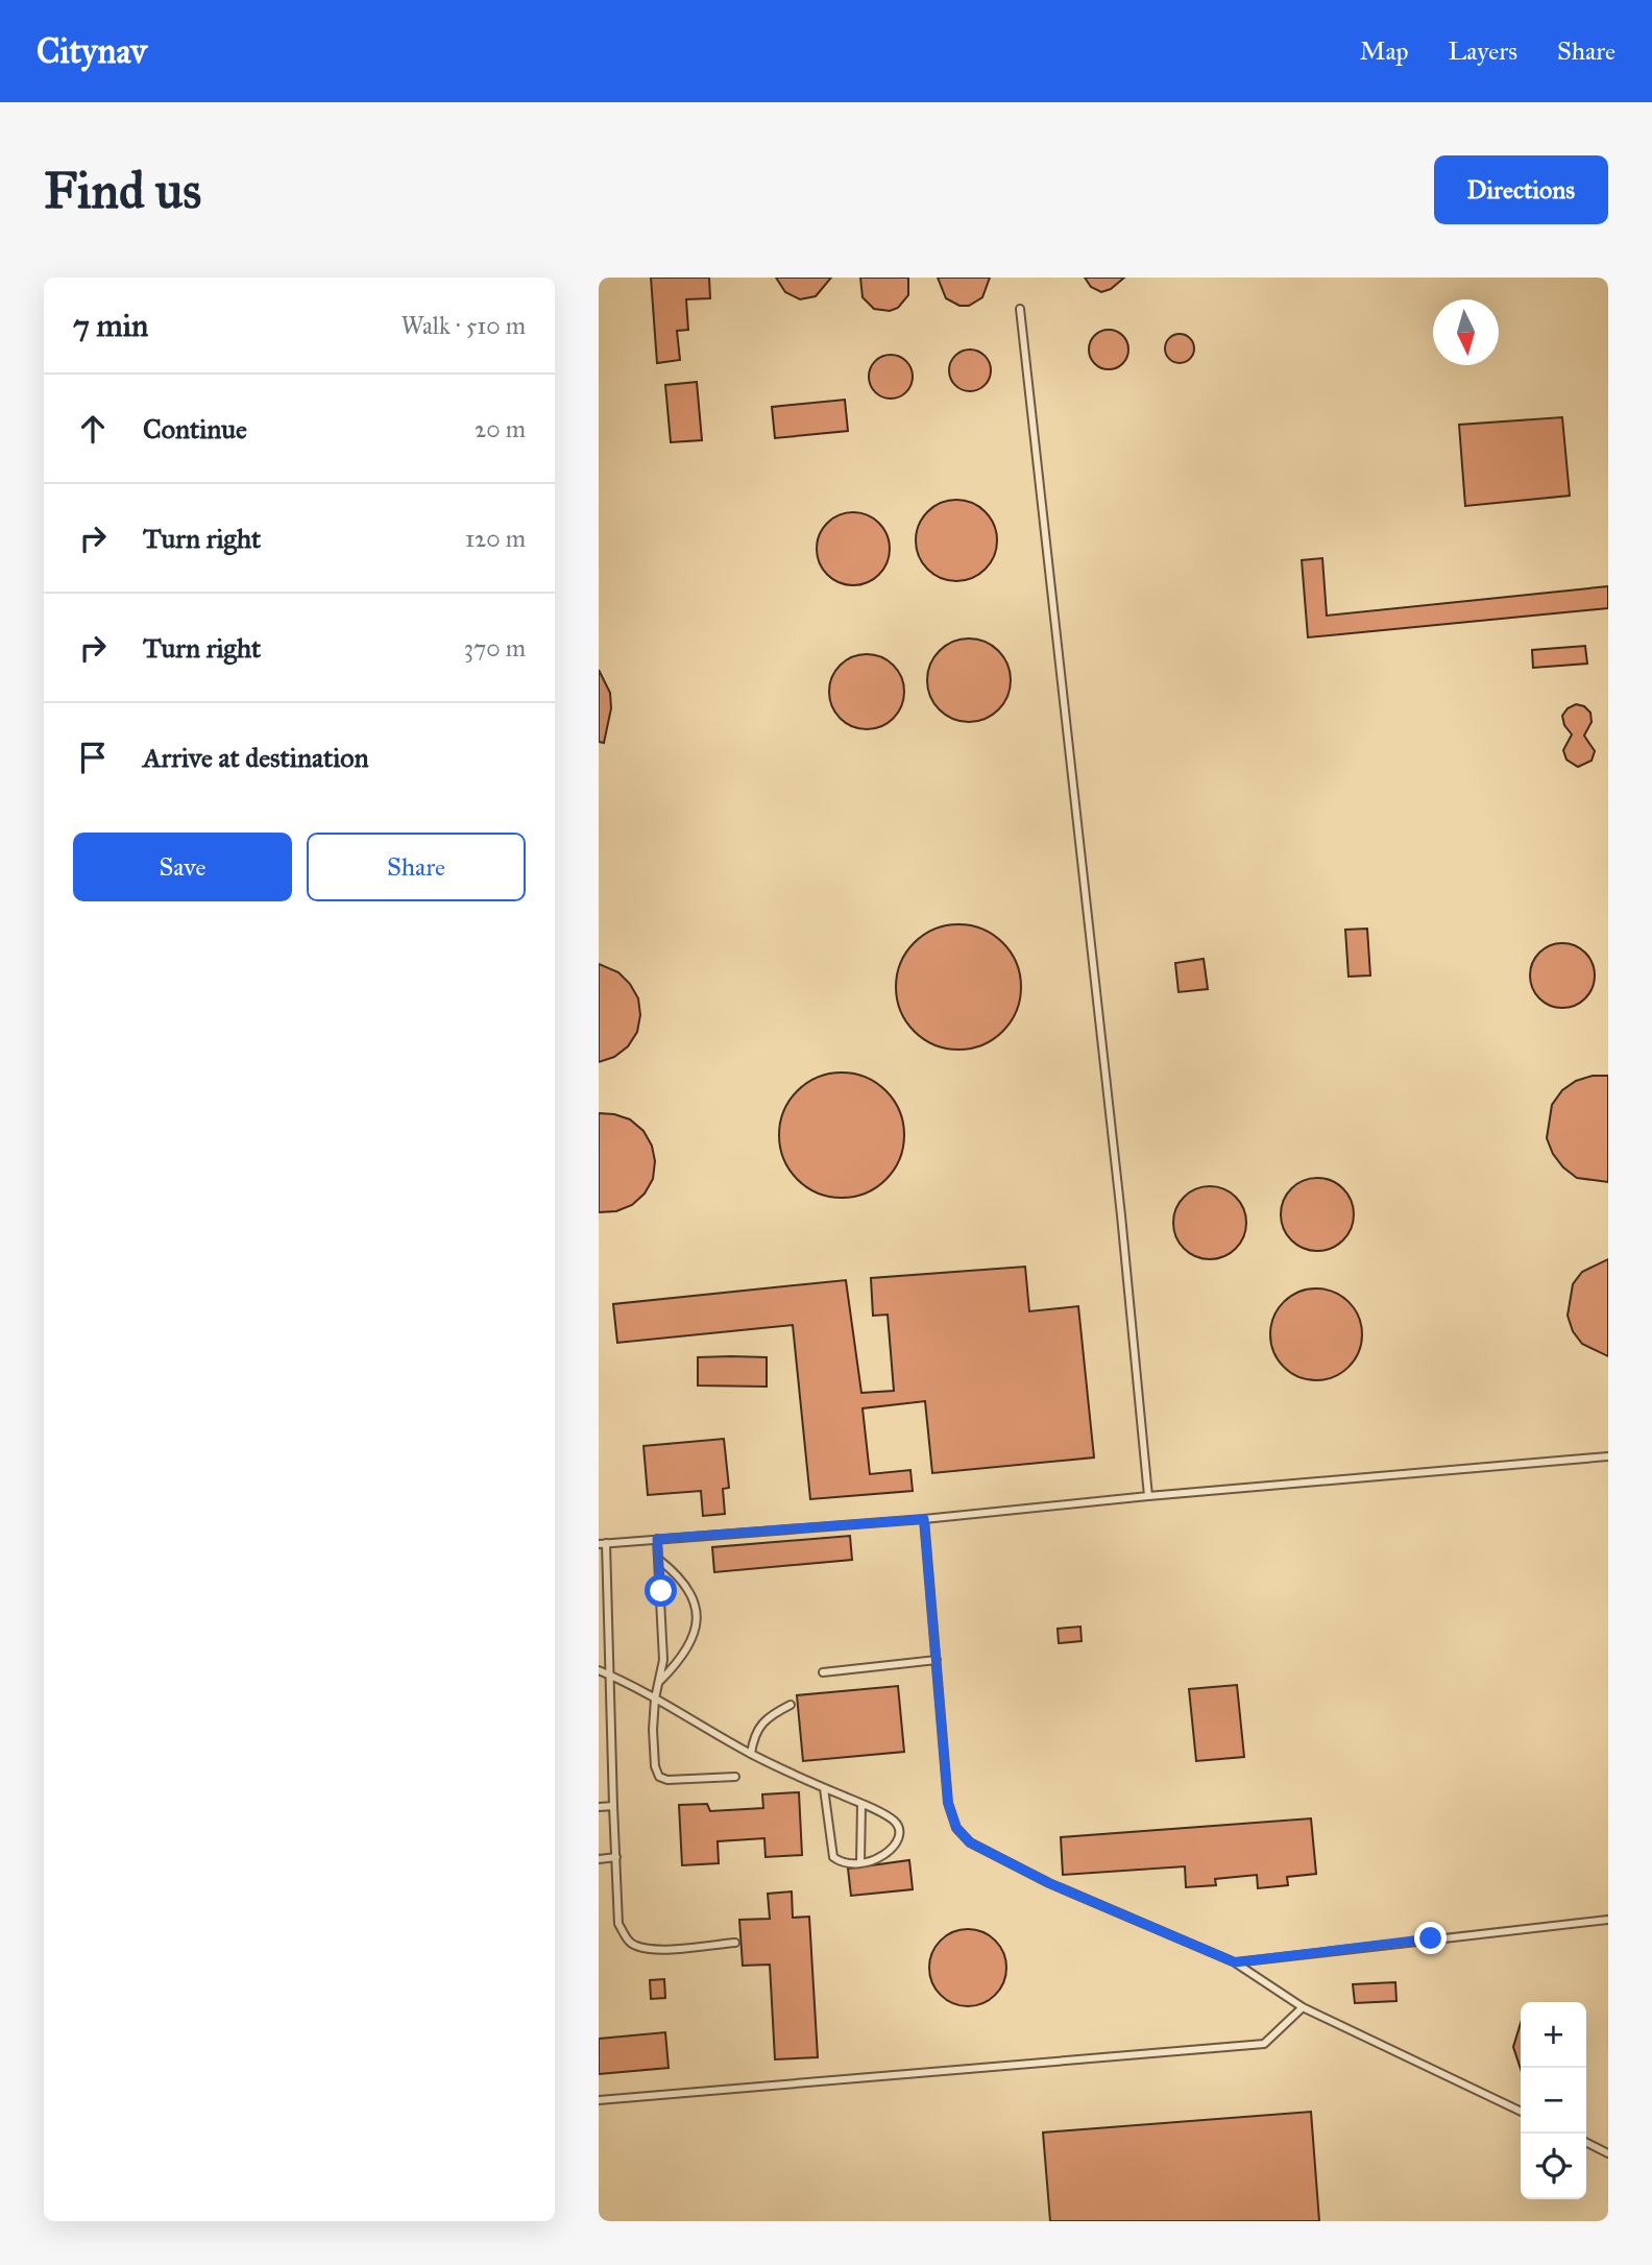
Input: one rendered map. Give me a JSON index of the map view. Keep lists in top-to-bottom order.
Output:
{
  "north": "bottom",
  "page": {
    "header": "Citynav",
    "nav": ["Map", "Layers", "Share"],
    "buttons": [
      "Directions",
      ["Save", "Share"]
    ],
    "title": "Find us",
    "heading": ["7 min", "Walk · 510 m"],
    "list": [
      ["Continue", "20 m"],
      ["Turn right", "120 m"],
      ["Turn right", "370 m"],
      "Arrive at destination"
    ],
    "map_buttons": ["+", "−"]
  }
}
